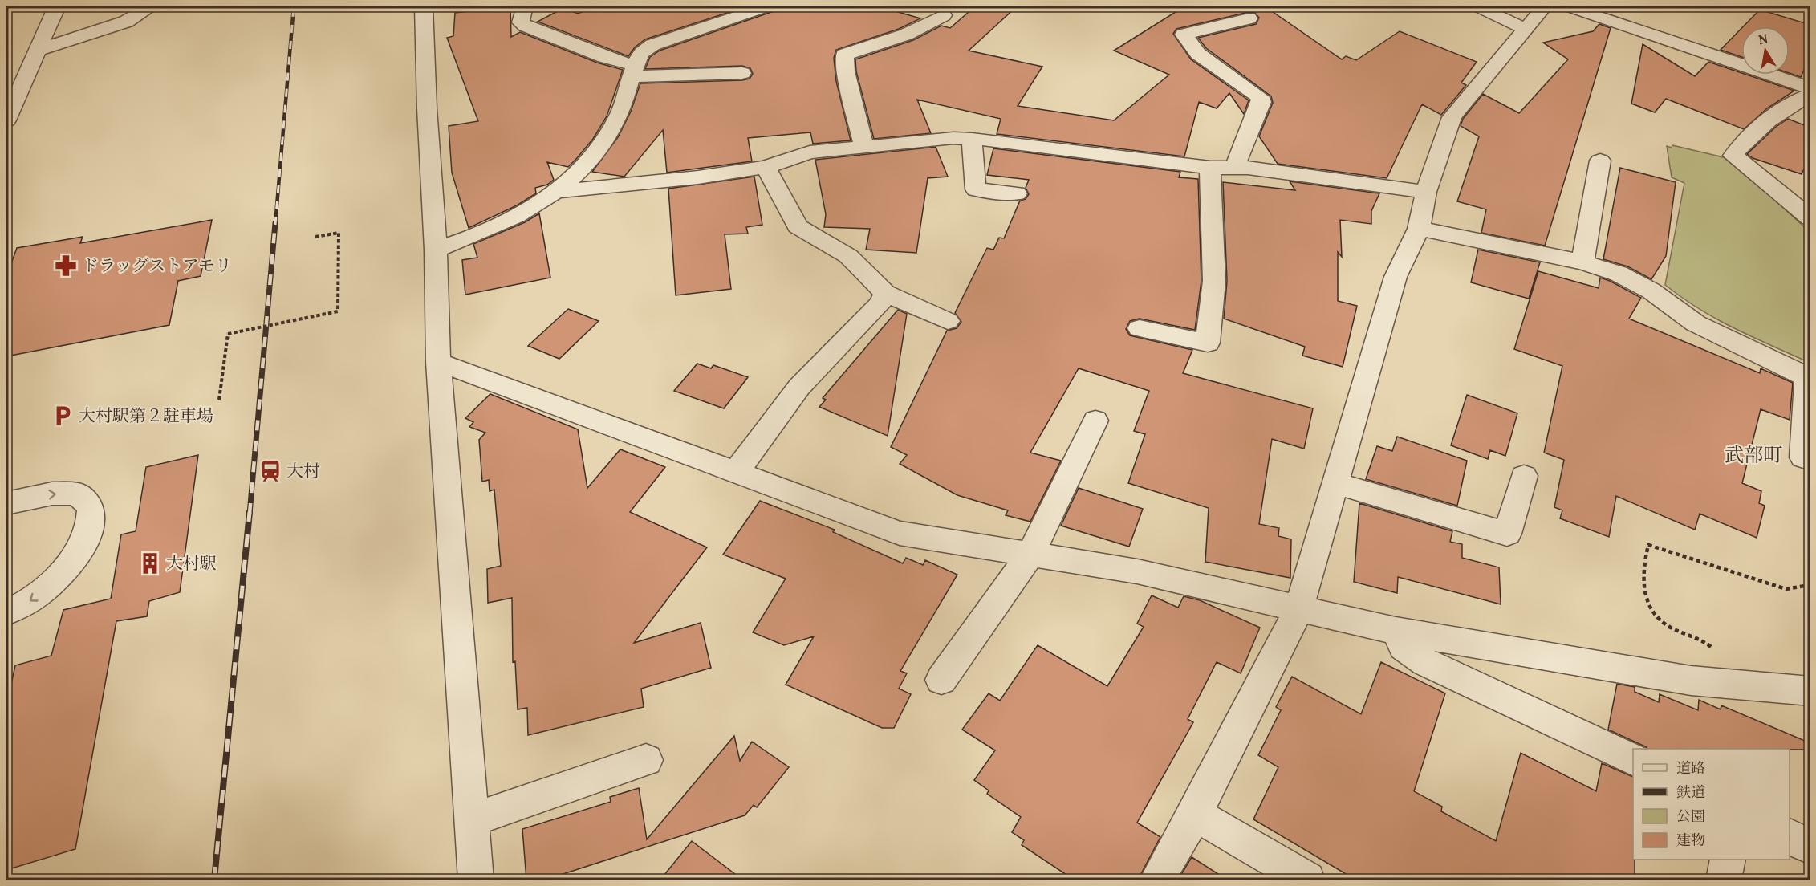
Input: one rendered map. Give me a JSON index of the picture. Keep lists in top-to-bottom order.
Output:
{
  "districts": ["武部町"],
  "places": {
    "pharmacy": ["ドラッグストアモリ"],
    "parking": ["大村駅第２駐車場"],
    "station": ["大村"],
    "building": ["大村駅"]
  },
  "legend": [
    "道路",
    "鉄道",
    "公園",
    "建物"
  ],
  "north": "top"
}
